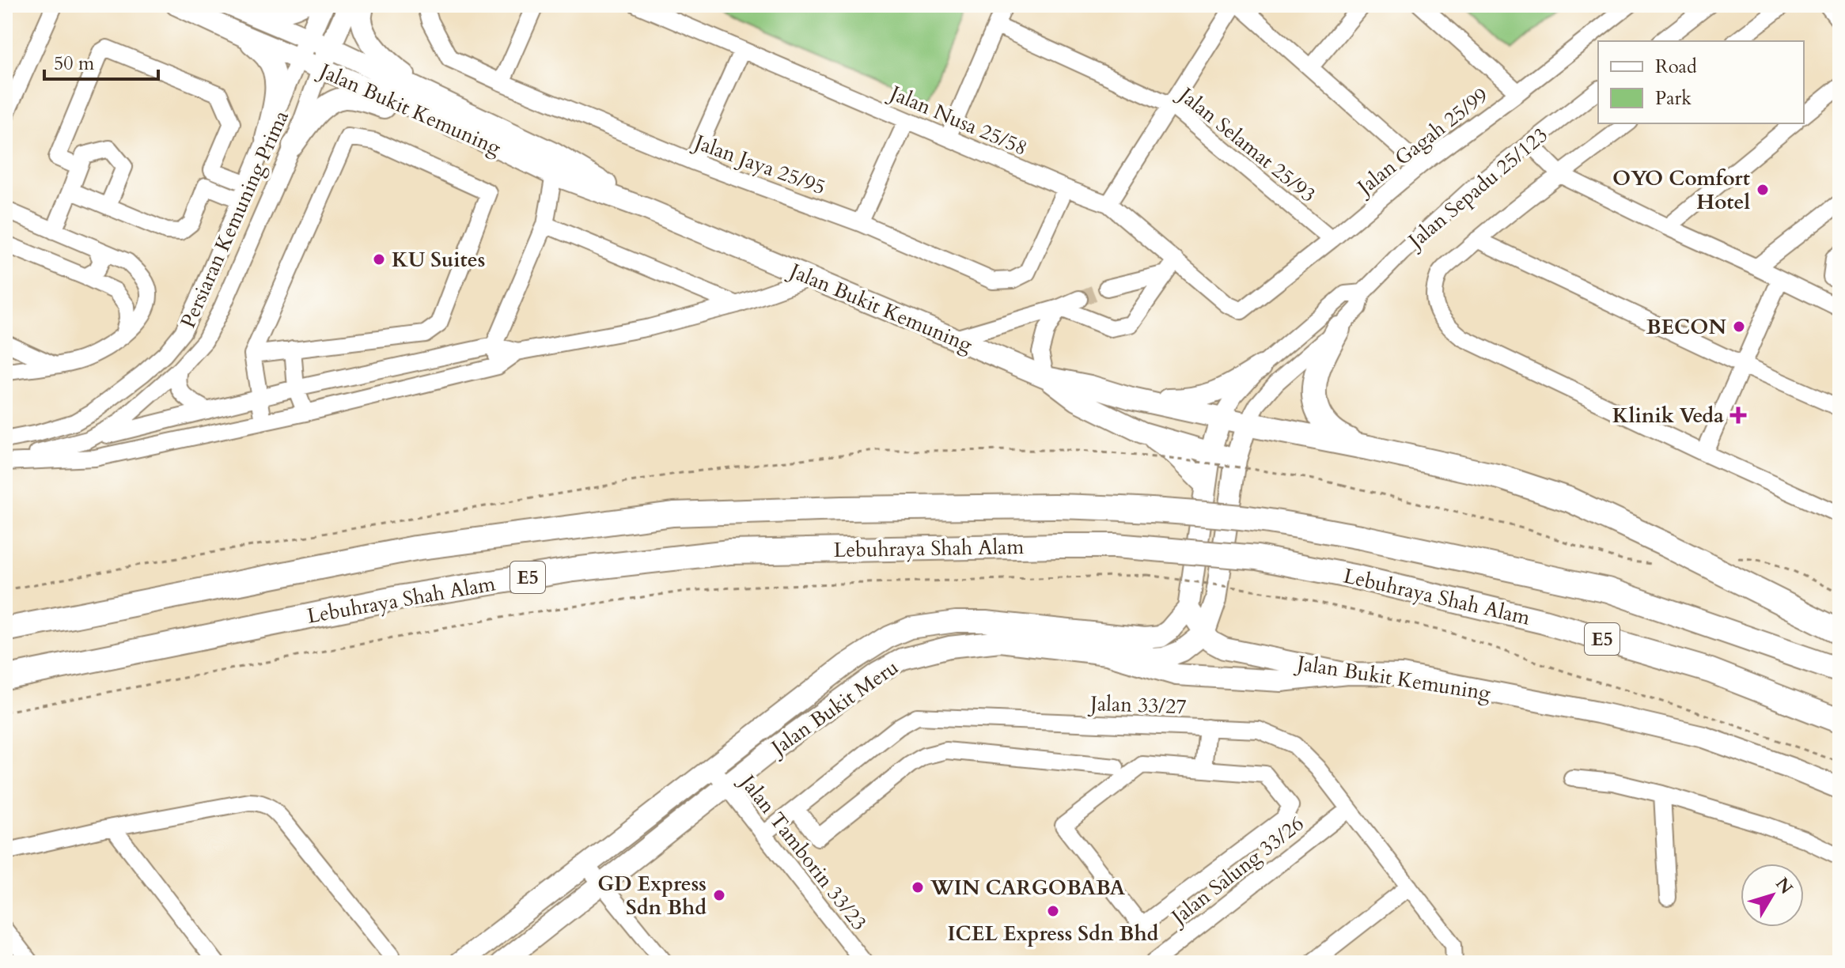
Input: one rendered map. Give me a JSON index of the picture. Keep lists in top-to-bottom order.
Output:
{
  "streets": {
    "highway": ["Lebuhraya Shah Alam", "E5"],
    "main road": ["Jalan Bukit Kemuning", "Jalan Sepadu 25/123", "Jalan Bukit Meru"],
    "street": [
      "Jalan Nusa 25/58",
      "Jalan Gagah 25/99",
      "Jalan Selamat 25/93",
      "Jalan Jaya 25/95",
      "Persiaran Kemuning Prima",
      "Jalan 33/27",
      "Jalan Tamborin 33/23",
      "Jalan Salung 33/26"
    ]
  },
  "crossings": [
    ["Jalan Bukit Kemuning", "Jalan Sepadu 25/123"],
    ["Jalan Bukit Kemuning", "Persiaran Kemuning Prima"],
    ["Jalan Bukit Kemuning", "Jalan Bukit Meru"],
    ["Jalan Nusa 25/58", "Jalan Gagah 25/99"],
    ["Jalan Nusa 25/58", "Jalan Jaya 25/95"],
    ["Jalan Gagah 25/99", "Jalan Selamat 25/93"],
    ["Jalan 33/27", "Jalan Tamborin 33/23"],
    ["Jalan 33/27", "Jalan Salung 33/26"],
    ["Jalan Bukit Meru", "Jalan Tamborin 33/23"]
  ],
  "places": {
    "other": [
      "OYO Comfort Hotel",
      "KU Suites",
      "BECON",
      "WIN CARGOBABA",
      "GD Express Sdn Bhd",
      "ICEL Express Sdn Bhd"
    ],
    "health": ["Klinik Veda"]
  },
  "legend": ["Road", "Park"],
  "scale_bar": "50 m",
  "north": "top right"
}
